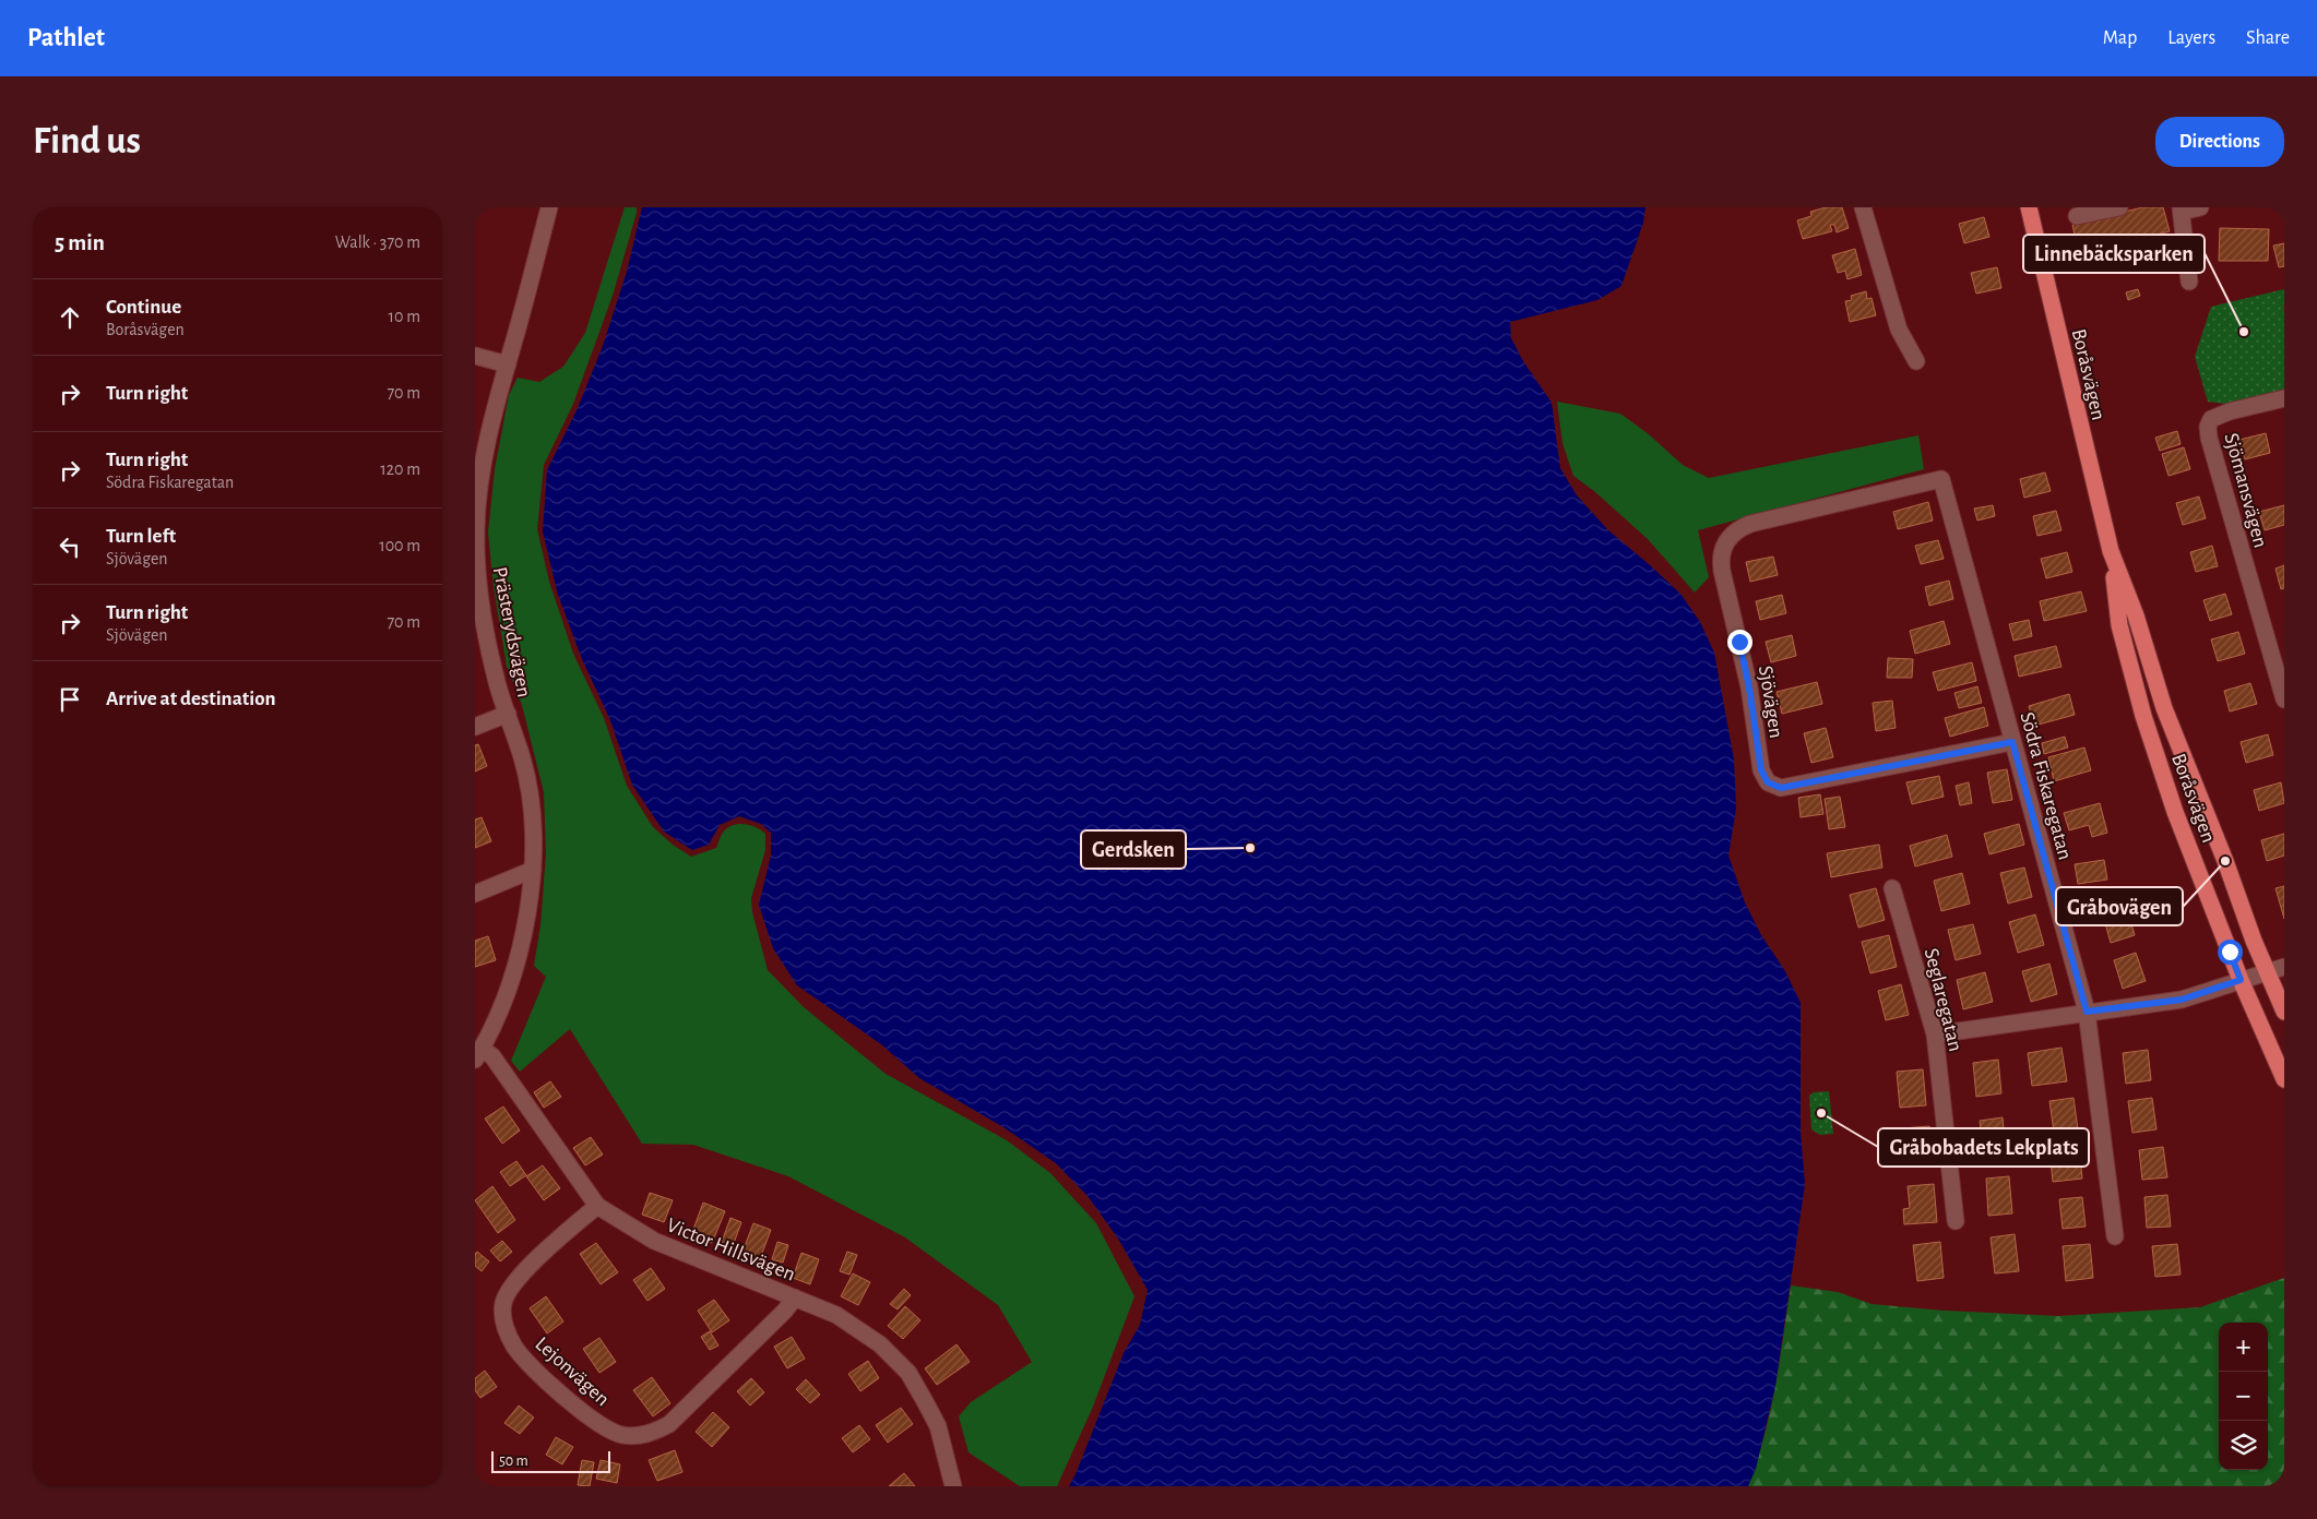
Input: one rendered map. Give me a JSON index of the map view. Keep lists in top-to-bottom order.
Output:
{
  "streets": {
    "main road": ["Boråsvägen"],
    "street": [
      "Sjömansvägen",
      "Prästerydsvägen",
      "Sjövägen",
      "Södra Fiskaregatan",
      "Seglaregatan",
      "Victor Hillsvägen",
      "Lejonvägen"
    ]
  },
  "crossings": [
    ["Prästerydsvägen", "Victor Hillsvägen"],
    ["Sjövägen", "Södra Fiskaregatan"],
    ["Victor Hillsvägen", "Lejonvägen"]
  ],
  "places": [
    "Linnebäcksparken",
    "Gerdsken",
    "Gråbovägen",
    "Gråbobadets Lekplats"
  ],
  "scale_bar": "50 m",
  "page": {
    "header": "Pathlet",
    "nav": ["Map", "Layers", "Share"],
    "buttons": "Directions",
    "title": "Find us",
    "heading": ["5 min", "Walk · 370 m"],
    "list": [
      ["Continue", "Boråsvägen", "10 m"],
      ["Turn right", "70 m"],
      ["Turn right", "Södra Fiskaregatan", "120 m"],
      ["Turn left", "Sjövägen", "100 m"],
      ["Turn right", "Sjövägen", "70 m"],
      "Arrive at destination"
    ],
    "map_buttons": ["+", "−"],
    "scale": "50 m"
  }
}
